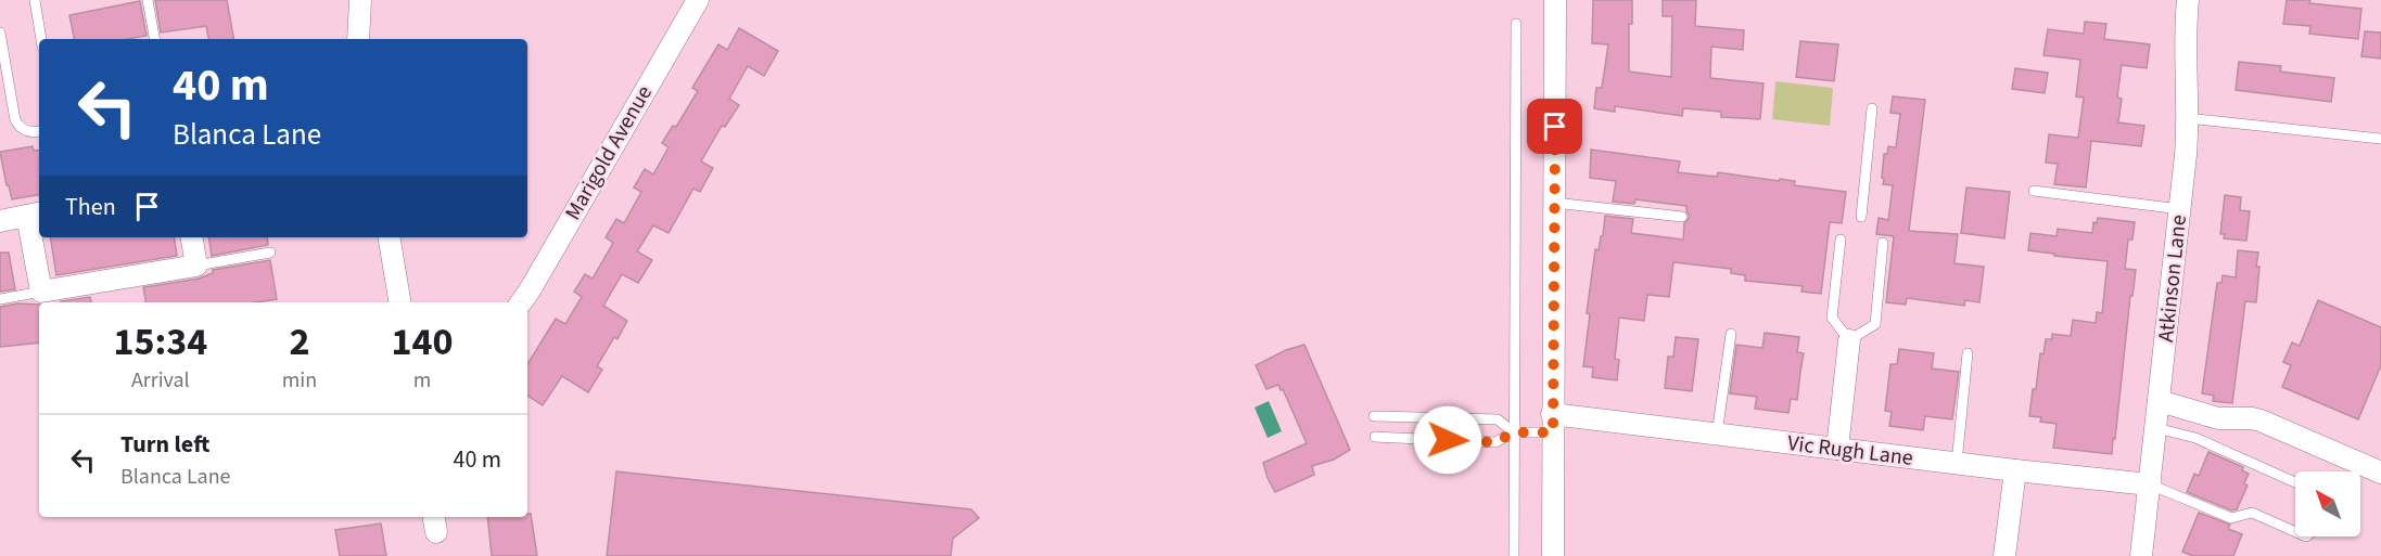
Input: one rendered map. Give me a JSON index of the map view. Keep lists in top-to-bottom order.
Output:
{
  "streets": {
    "street": ["Marigold Avenue", "Atkinson Lane", "Vic Rugh Lane"]
  },
  "crossings": [
    ["Atkinson Lane", "Vic Rugh Lane"]
  ],
  "north": "top left",
  "page": {
    "turn": ["40 m", "Blanca Lane"],
    "then": "Then",
    "eta": [
      "15:34",
      "Arrival",
      "2",
      "min",
      "140",
      "m"
    ],
    "list": [
      {
        "name": "Turn left",
        "note": "Blanca Lane",
        "value": "40 m"
      }
    ]
  }
}
